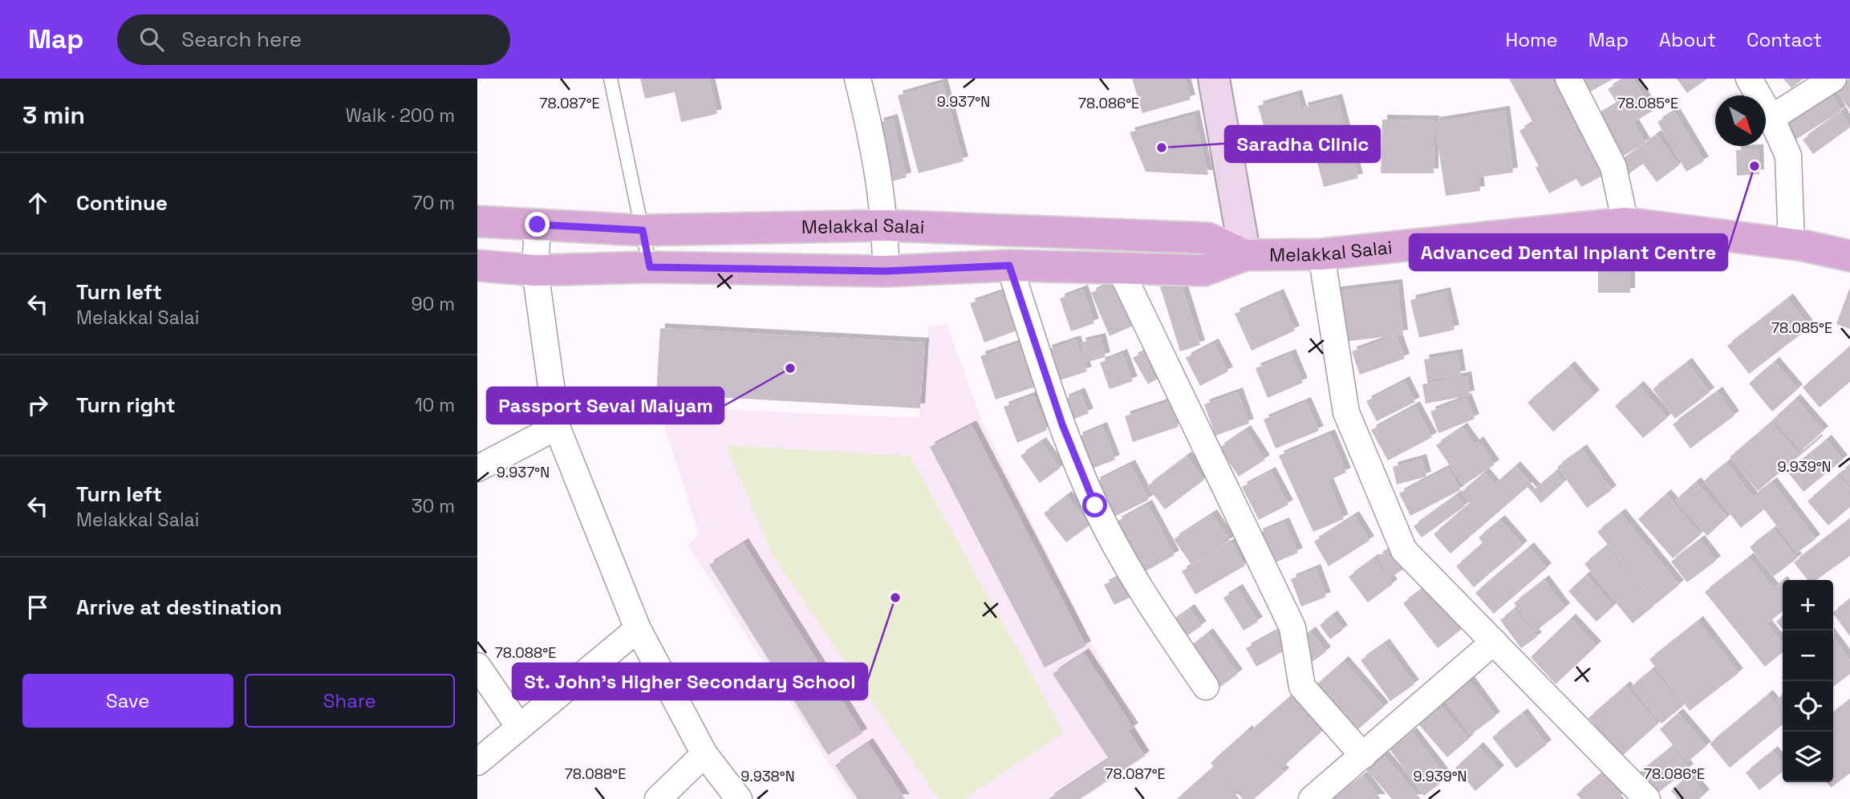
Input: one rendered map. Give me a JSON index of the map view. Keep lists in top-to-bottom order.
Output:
{
  "streets": {
    "main road": ["Melakkal Salai"]
  },
  "places": [
    "Saradha Clinic",
    "Advanced Dental Inplant Centre",
    "Passport Sevai Maiyam",
    "St. John's Higher Secondary School"
  ],
  "north": "bottom right",
  "page": {
    "header": "Map",
    "search": "Search here",
    "nav": [
      "Home",
      "Map",
      "About",
      "Contact"
    ],
    "heading": ["3 min", "Walk · 200 m"],
    "list": [
      ["Continue", "70 m"],
      ["Turn left", "Melakkal Salai", "90 m"],
      ["Turn right", "10 m"],
      ["Turn left", "Melakkal Salai", "30 m"],
      "Arrive at destination"
    ],
    "map_buttons": ["+", "−"],
    "buttons": ["Save", "Share"]
  },
  "coordinates": [
    "9.937°N",
    "78.086°E",
    "78.085°E",
    "78.087°E",
    "9.939°N",
    "78.088°E",
    "9.938°N"
  ]
}
